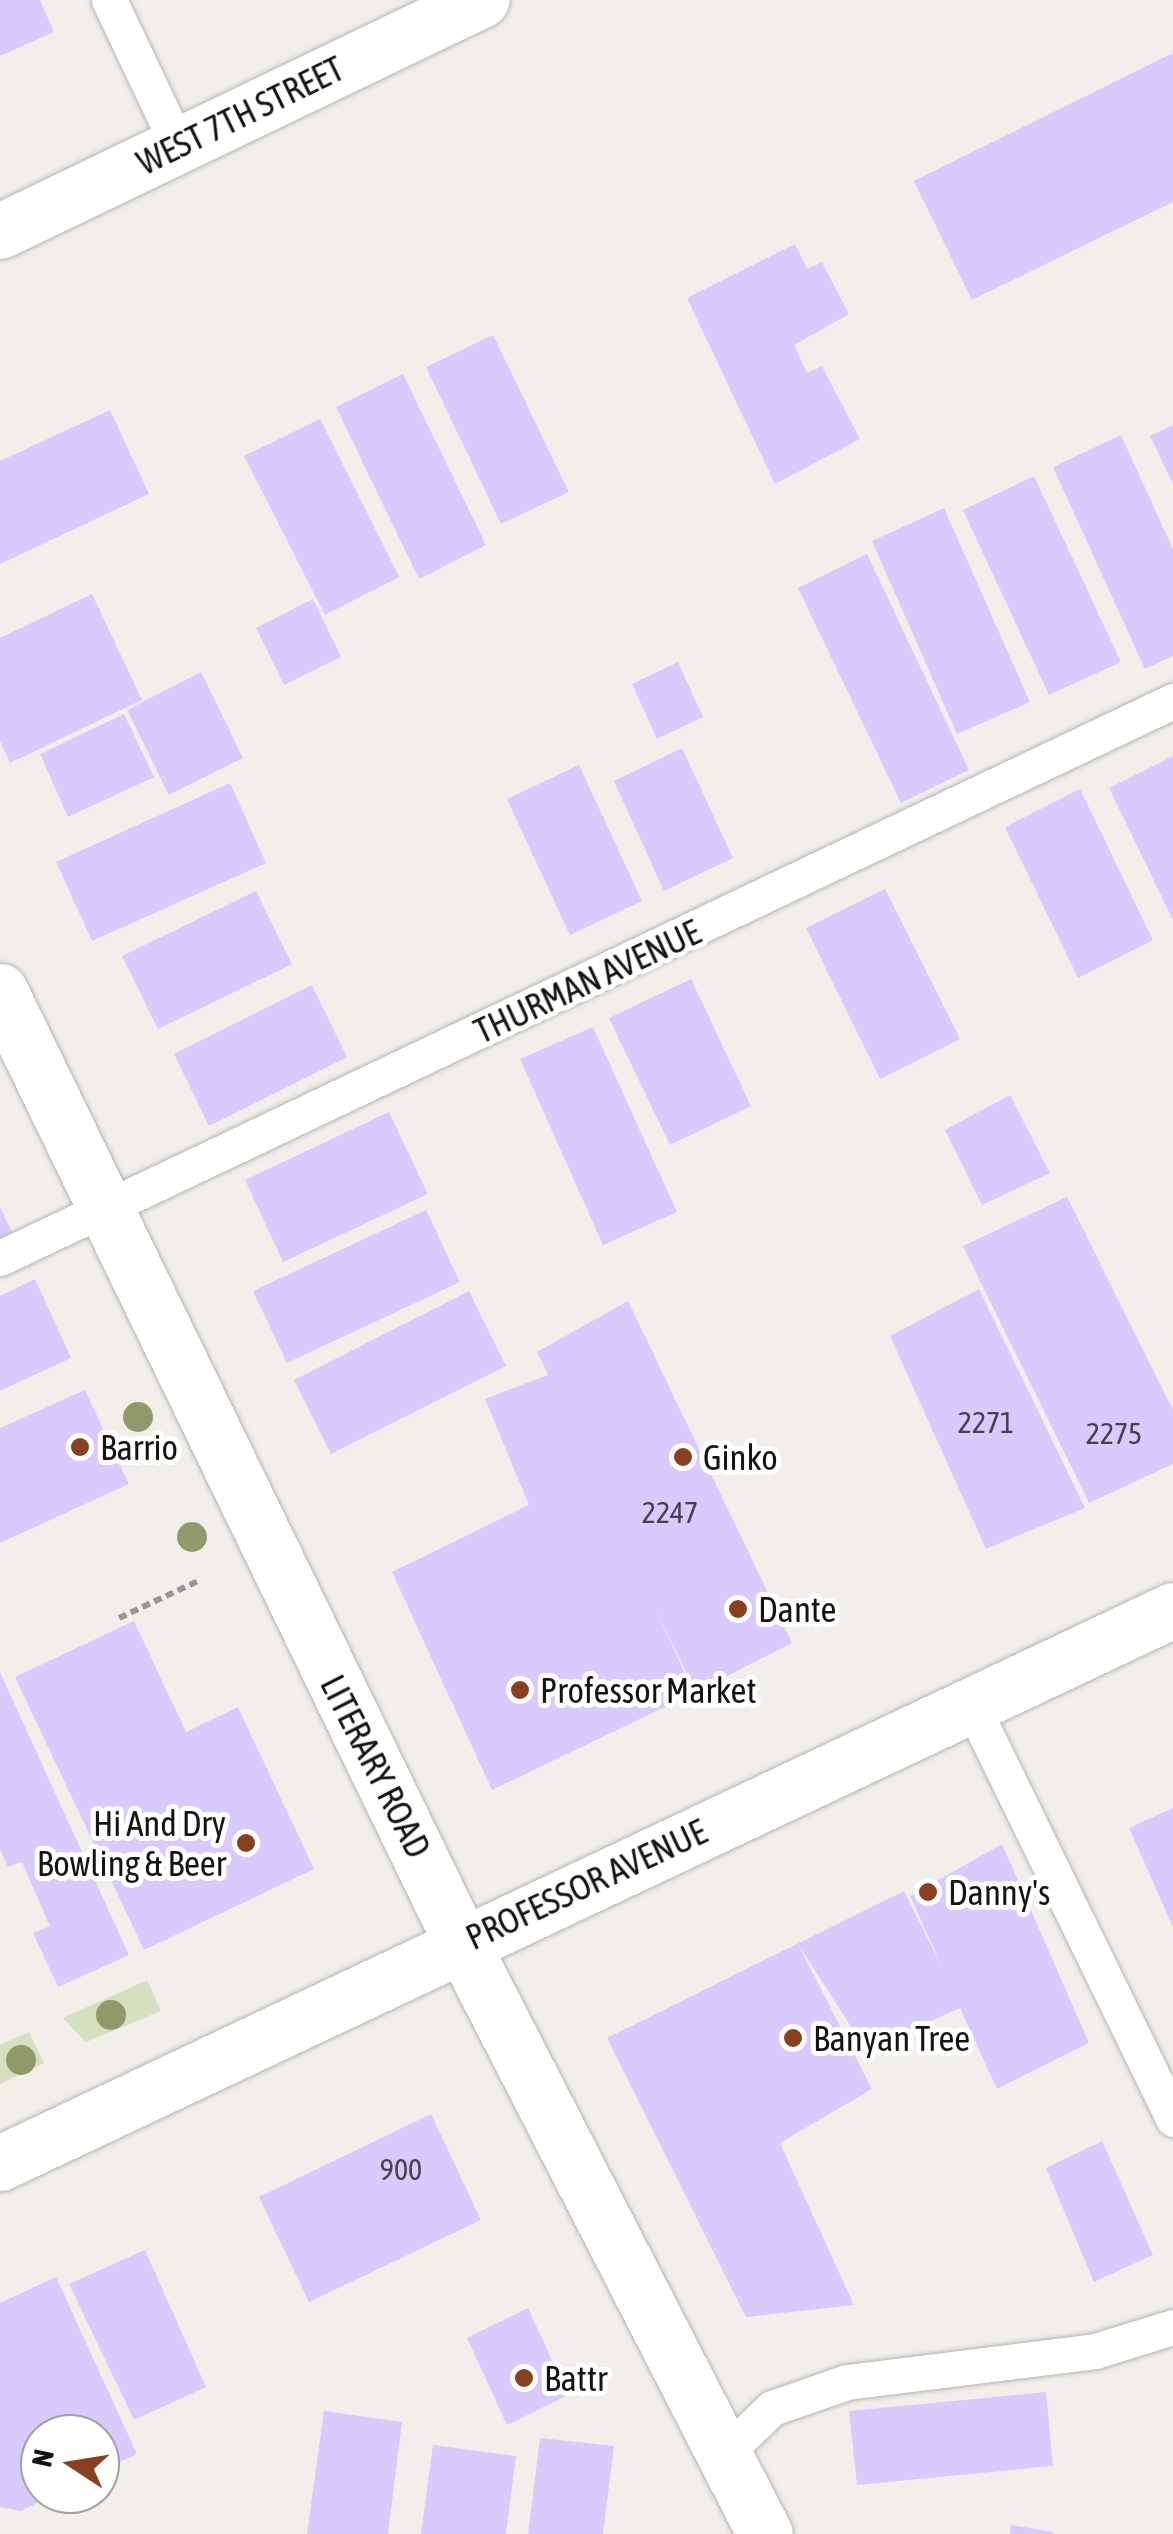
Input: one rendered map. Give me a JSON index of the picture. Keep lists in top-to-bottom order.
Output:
{
  "streets": {
    "street": ["WEST 7TH STREET", "LITERARY ROAD", "PROFESSOR AVENUE"],
    "lane": ["THURMAN AVENUE"]
  },
  "crossings": [
    ["THURMAN AVENUE", "LITERARY ROAD"],
    ["LITERARY ROAD", "PROFESSOR AVENUE"]
  ],
  "places": [
    "Barrio",
    "Ginko",
    "Dante",
    "Professor Market",
    "Hi And Dry Bowling & Beer",
    "Danny's",
    "Banyan Tree",
    "Battr"
  ],
  "house_numbers": [
    "2271",
    "2275",
    "2247",
    "900"
  ],
  "north": "left"
}
